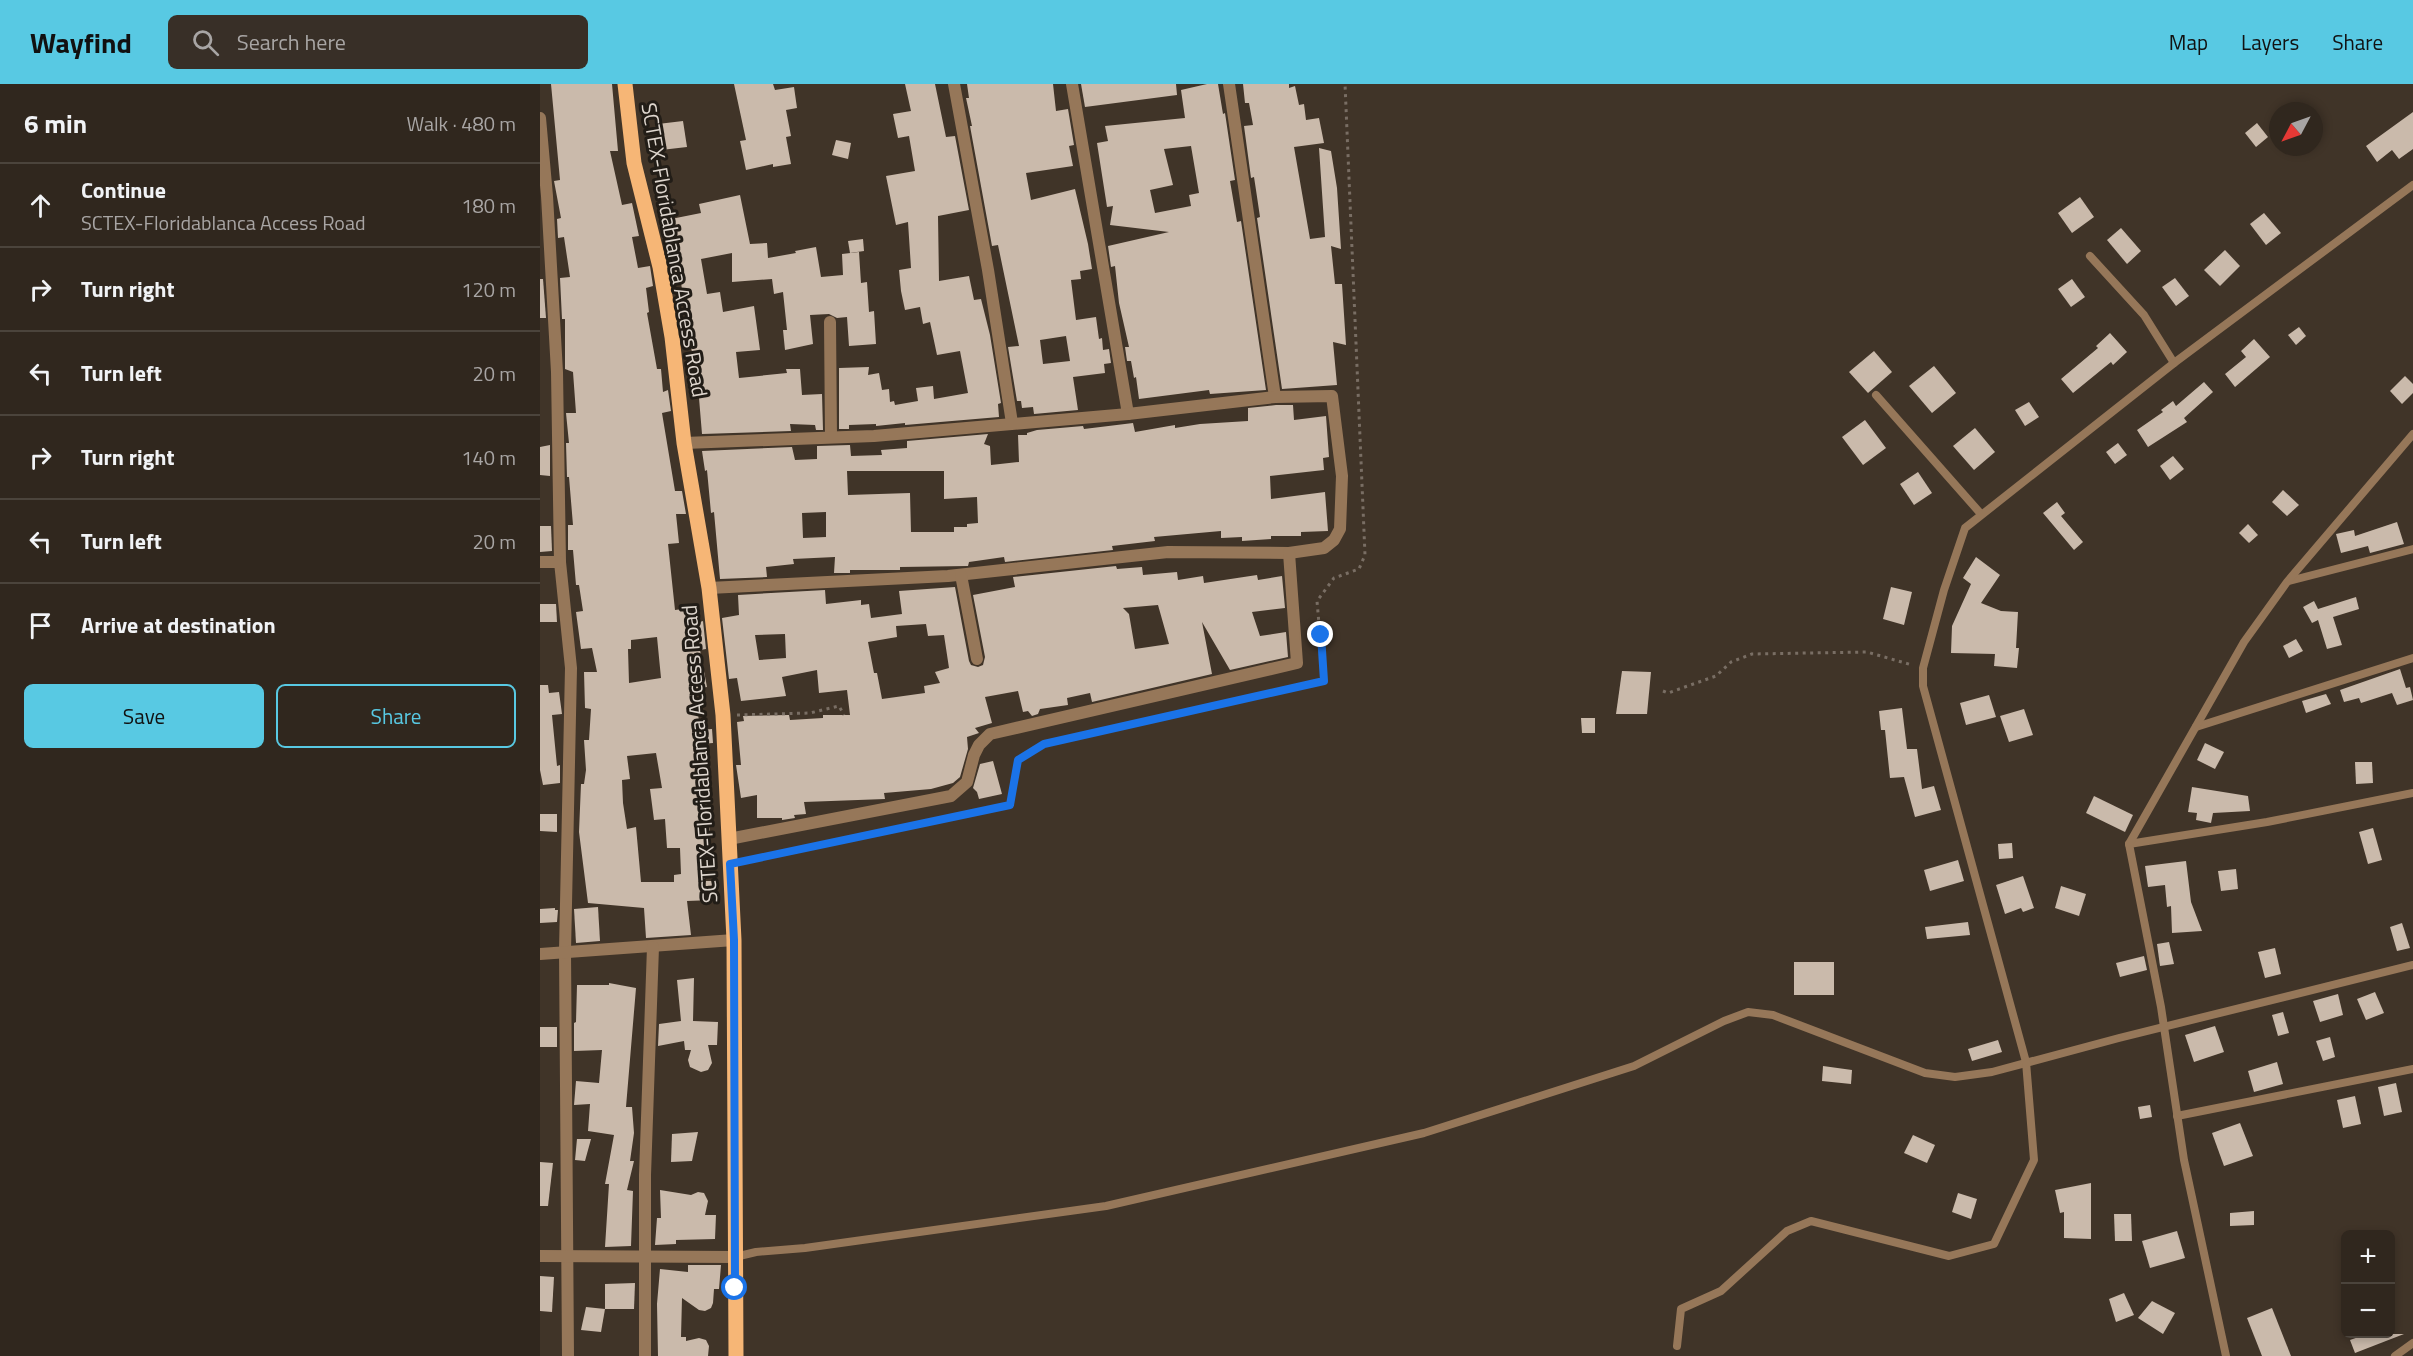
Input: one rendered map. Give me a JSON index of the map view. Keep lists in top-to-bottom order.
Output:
{
  "streets": {
    "main road": ["SCTEX-Floridablanca Access Road"]
  },
  "north": "bottom left",
  "page": {
    "header": "Wayfind",
    "search": "Search here",
    "nav": ["Map", "Layers", "Share"],
    "heading": ["6 min", "Walk · 480 m"],
    "list": [
      ["Continue", "SCTEX-Floridablanca Access Road", "180 m"],
      ["Turn right", "120 m"],
      ["Turn left", "20 m"],
      ["Turn right", "140 m"],
      ["Turn left", "20 m"],
      "Arrive at destination"
    ],
    "buttons": ["Save", "Share"],
    "map_buttons": ["+", "−"]
  }
}
